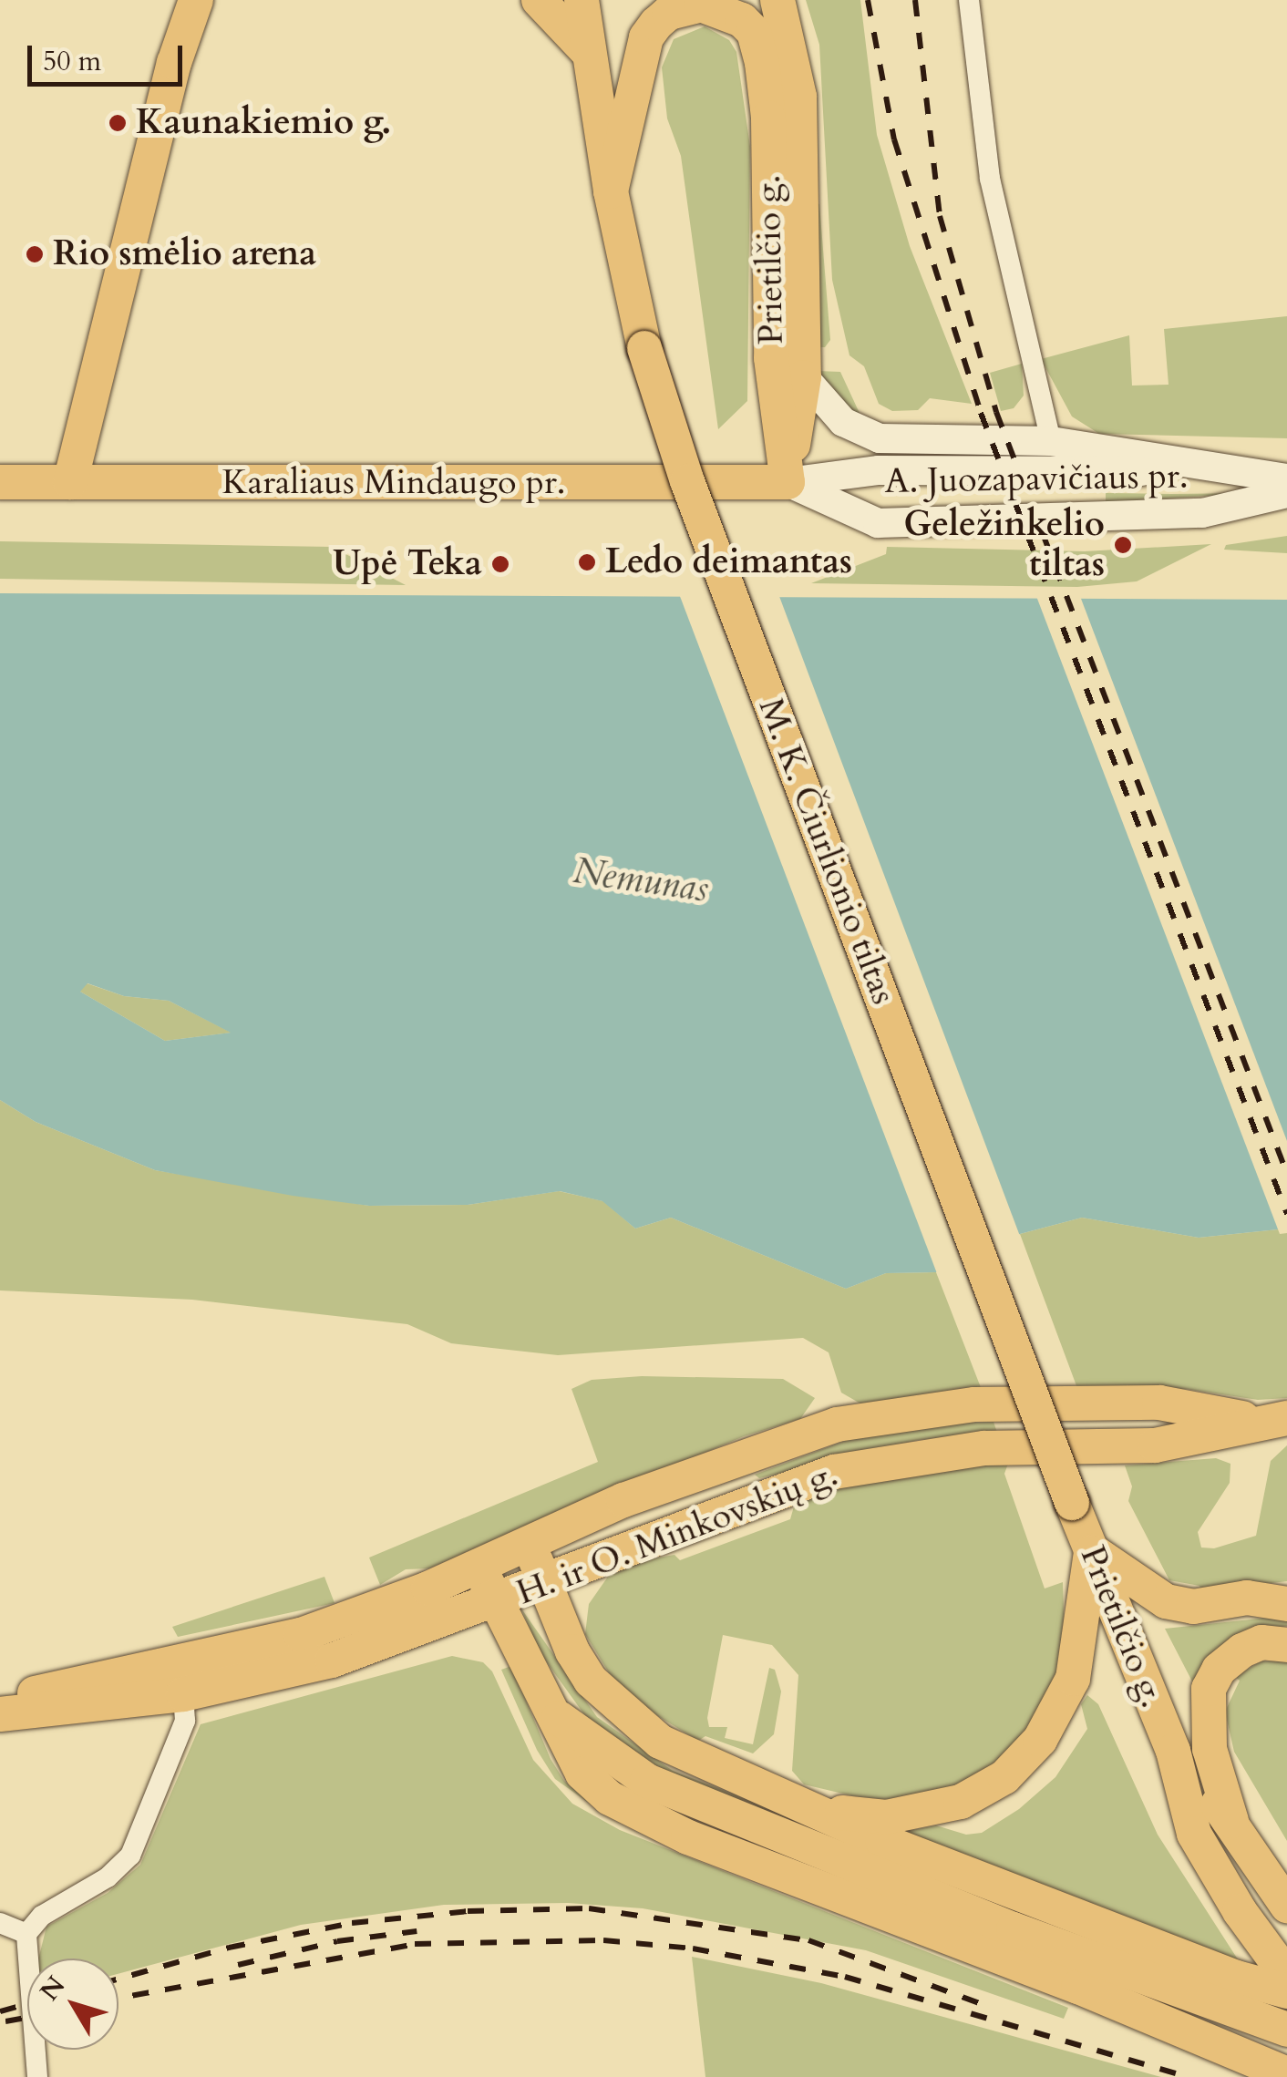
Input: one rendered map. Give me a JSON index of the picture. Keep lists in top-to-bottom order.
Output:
{
  "streets": {
    "main road": [
      "Prietilčio g.",
      "A. Juozapavičiaus pr.",
      "Karaliaus Mindaugo pr.",
      "M. K. Čiurlionio tiltas",
      "H. ir O. Minkovskių g."
    ]
  },
  "crossings": [
    ["Prietilčio g.", "A. Juozapavičiaus pr."],
    ["Prietilčio g.", "Karaliaus Mindaugo pr."],
    ["Prietilčio g.", "M. K. Čiurlionio tiltas"],
    ["A. Juozapavičiaus pr.", "Karaliaus Mindaugo pr."]
  ],
  "water": ["Nemunas"],
  "places": [
    "Kaunakiemio g.",
    "Rio smėlio arena",
    "Geležinkelio tiltas",
    "Ledo deimantas",
    "Upė Teka"
  ],
  "scale_bar": "50 m",
  "north": "top left"
}
